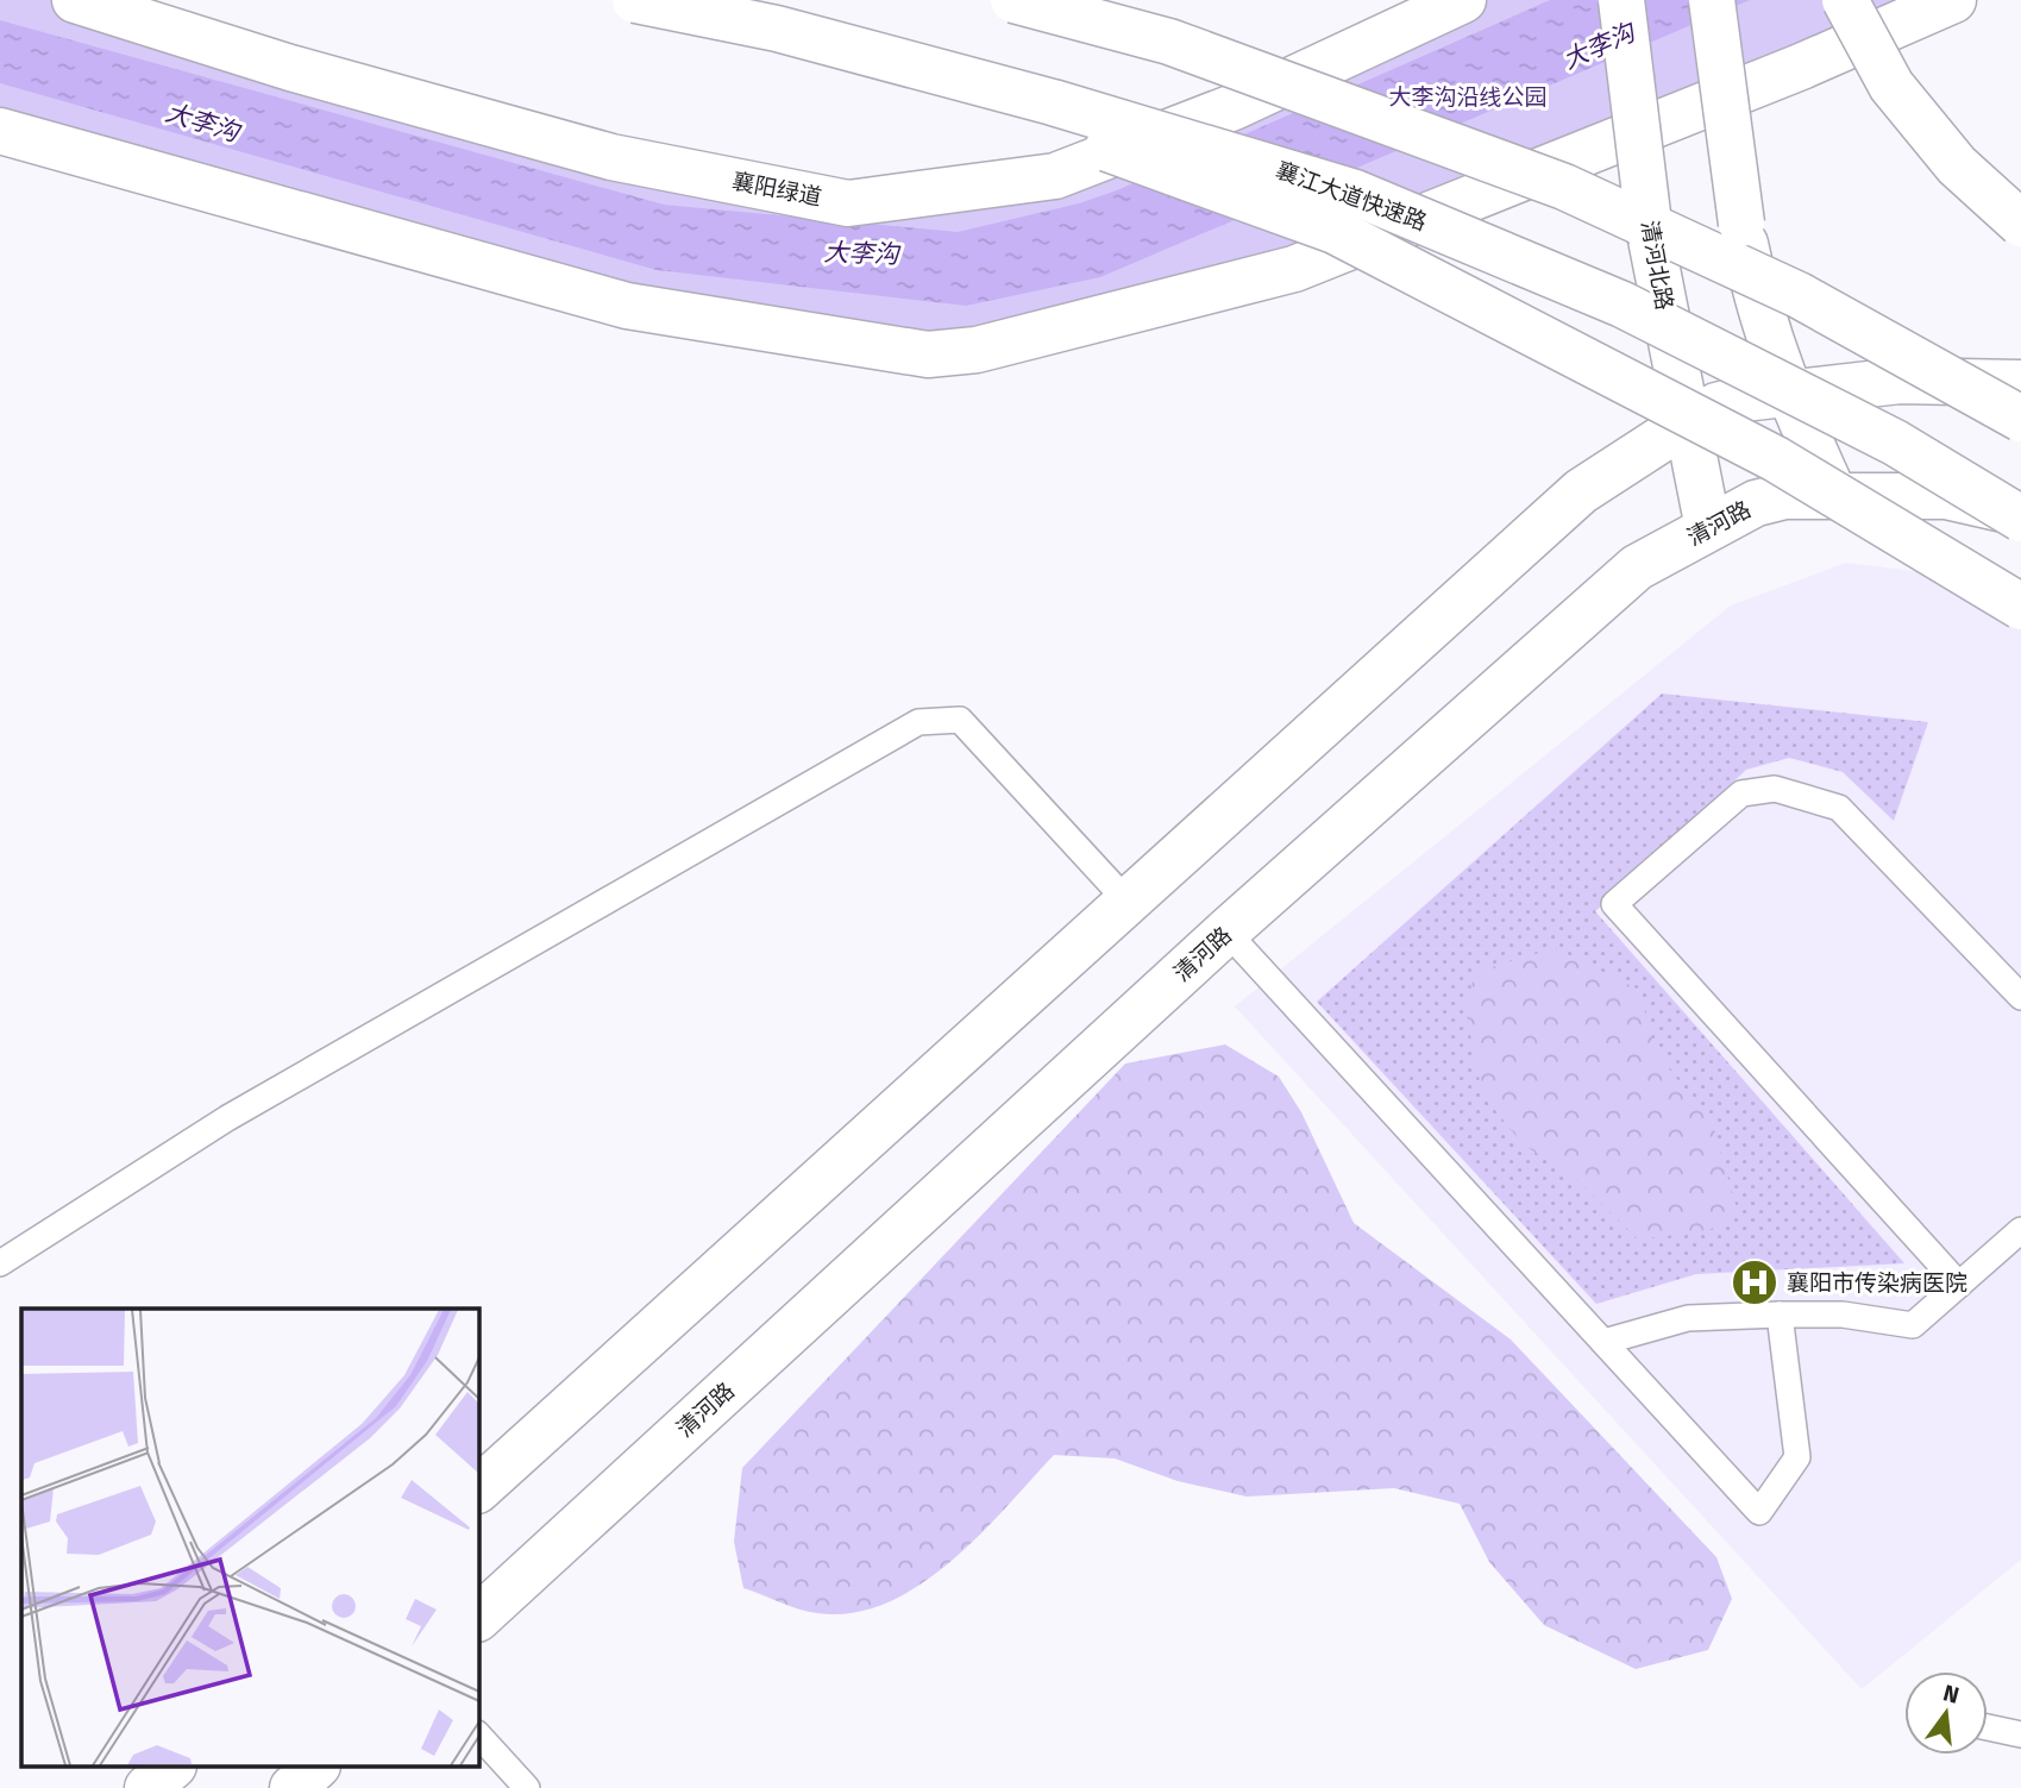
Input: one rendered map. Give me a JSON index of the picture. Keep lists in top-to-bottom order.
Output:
{
  "streets": {
    "main road": [
      "襄阳绿道",
      "襄江大道快速路",
      "清河北路",
      "清河路"
    ]
  },
  "crossings": [
    ["襄江大道快速路", "清河路"],
    ["清河北路", "清河路"]
  ],
  "water": ["大李沟"],
  "parks": ["大李沟沿线公园"],
  "places": {
    "hospital": ["襄阳市传染病医院"]
  },
  "north": "top"
}
